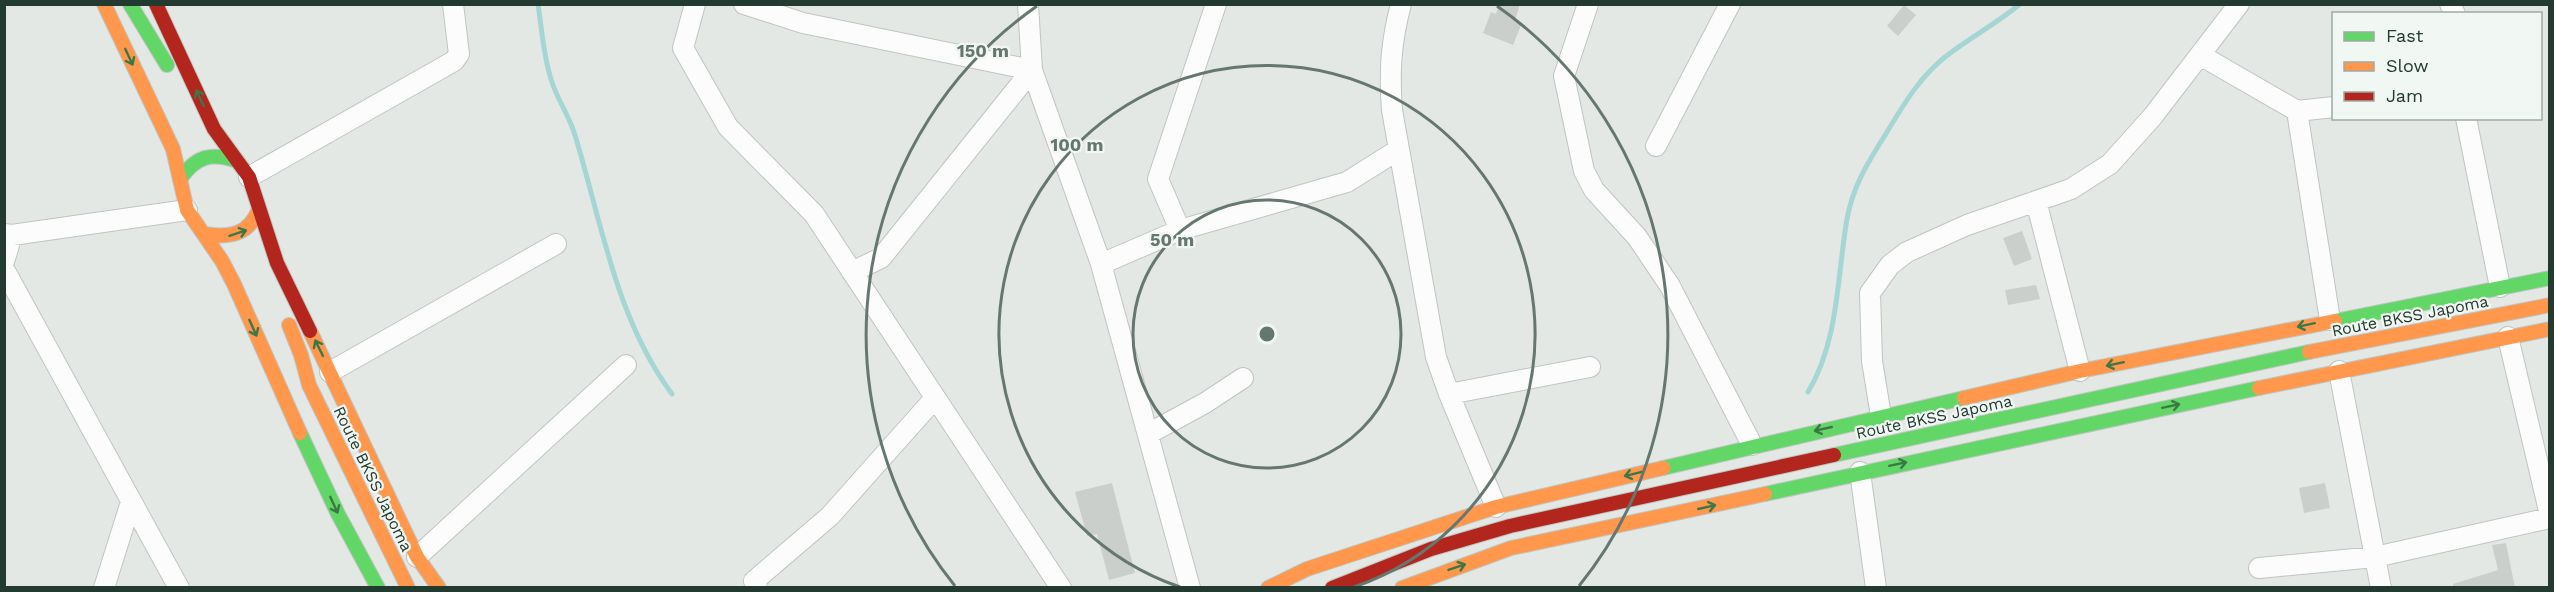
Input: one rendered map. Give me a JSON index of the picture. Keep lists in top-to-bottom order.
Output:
{
  "streets": {
    "main road": ["Route BKSS Japoma"]
  },
  "legend": ["Fast", "Slow", "Jam"],
  "rings": ["150 m", "100 m", "50 m"]
}
